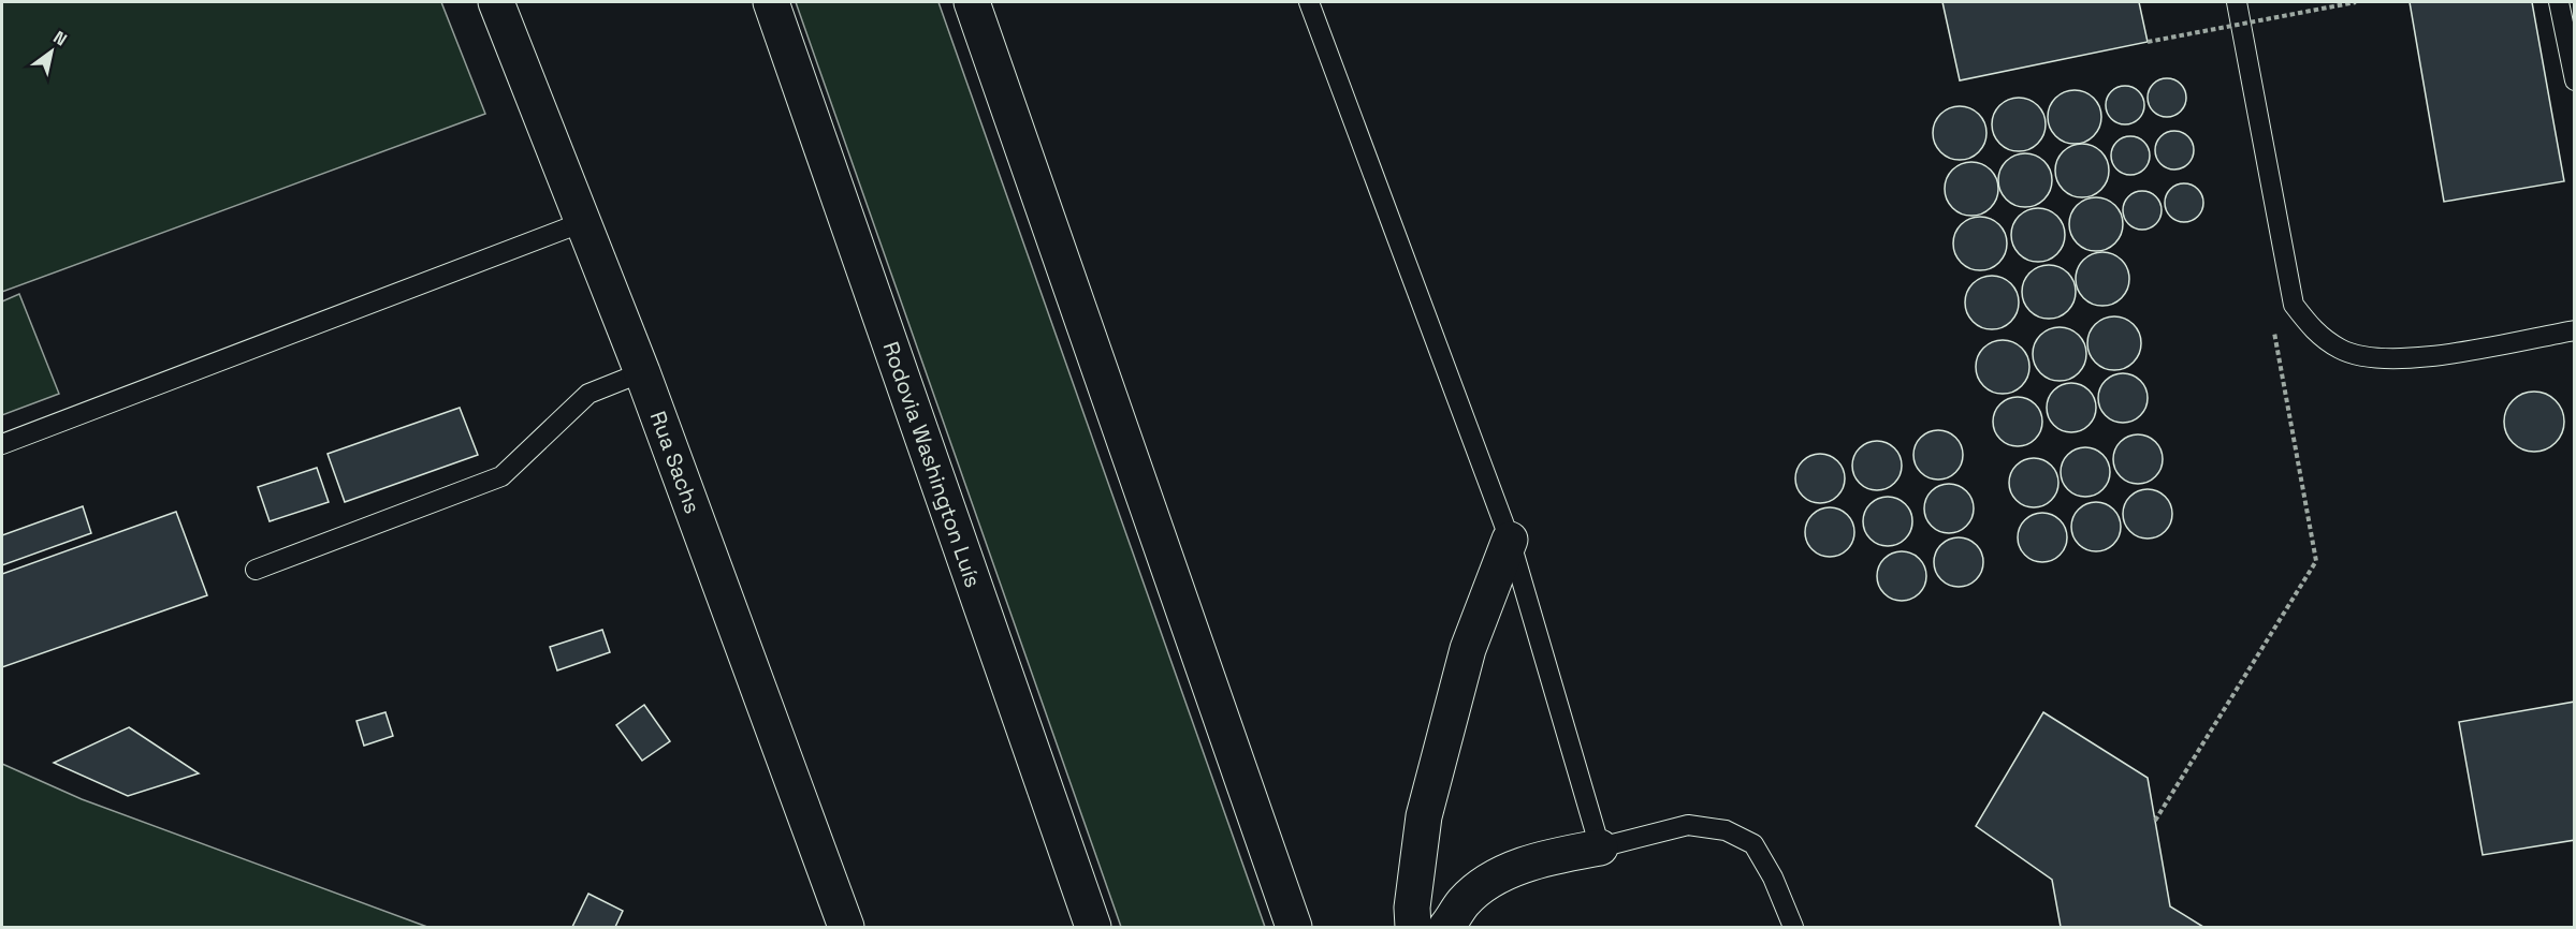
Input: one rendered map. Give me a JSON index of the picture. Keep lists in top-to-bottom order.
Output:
{
  "streets": {
    "main road": ["Rua Sachs", "Rodovia Washington Luís"]
  },
  "north": "top right"
}
